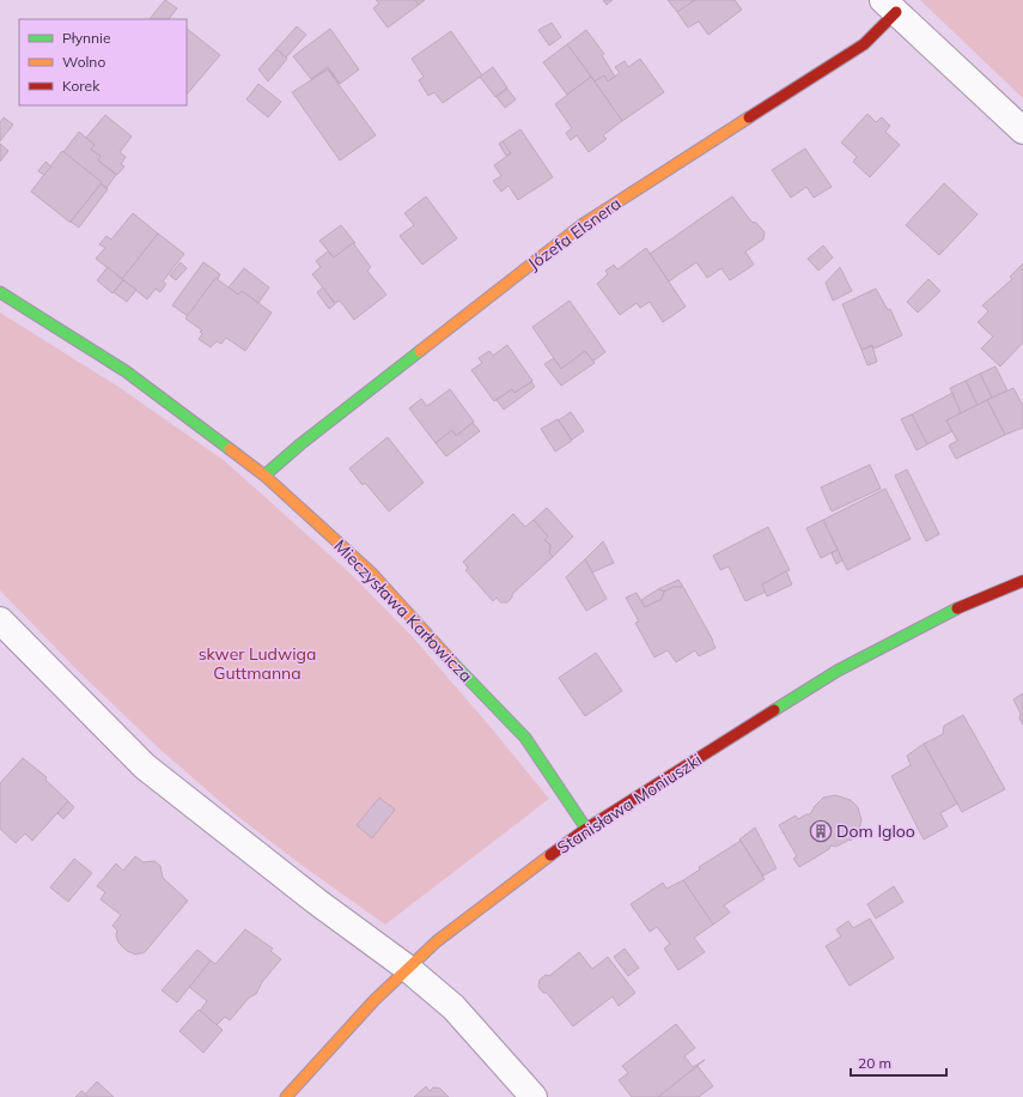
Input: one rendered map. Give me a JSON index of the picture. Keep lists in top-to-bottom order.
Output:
{
  "streets": {
    "street": ["Józefa Elsnera", "Mieczysława Karłowicza", "Stanisława Moniuszki"]
  },
  "crossings": [
    ["Józefa Elsnera", "Mieczysława Karłowicza"],
    ["Mieczysława Karłowicza", "Stanisława Moniuszki"]
  ],
  "parks": ["skwer Ludwiga Guttmanna"],
  "places": {
    "building": ["Dom Igloo"]
  },
  "legend": ["Płynnie", "Wolno", "Korek"],
  "scale_bar": "20 m"
}
